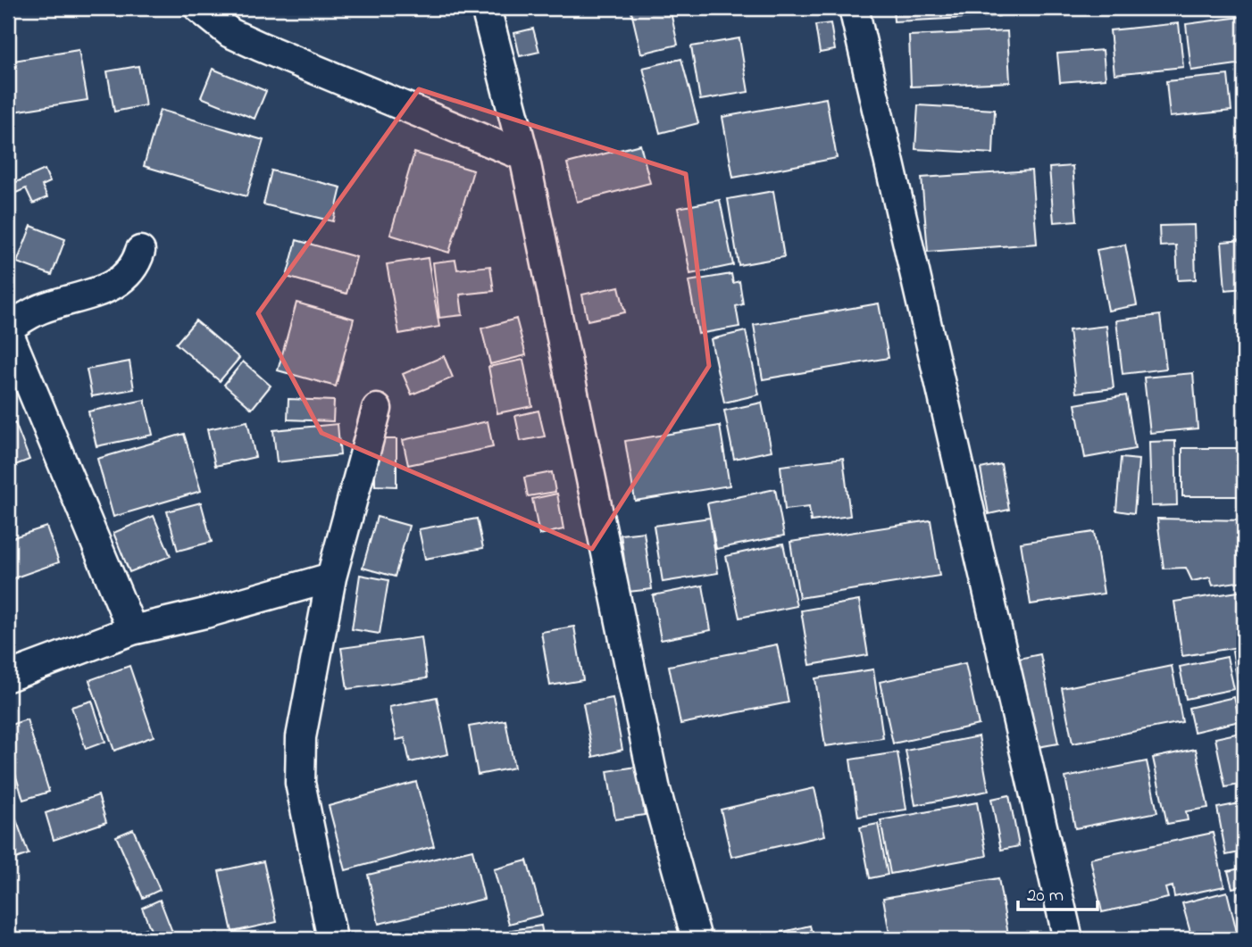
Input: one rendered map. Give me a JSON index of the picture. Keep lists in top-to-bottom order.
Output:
{
  "scale_bar": "20 m"
}
